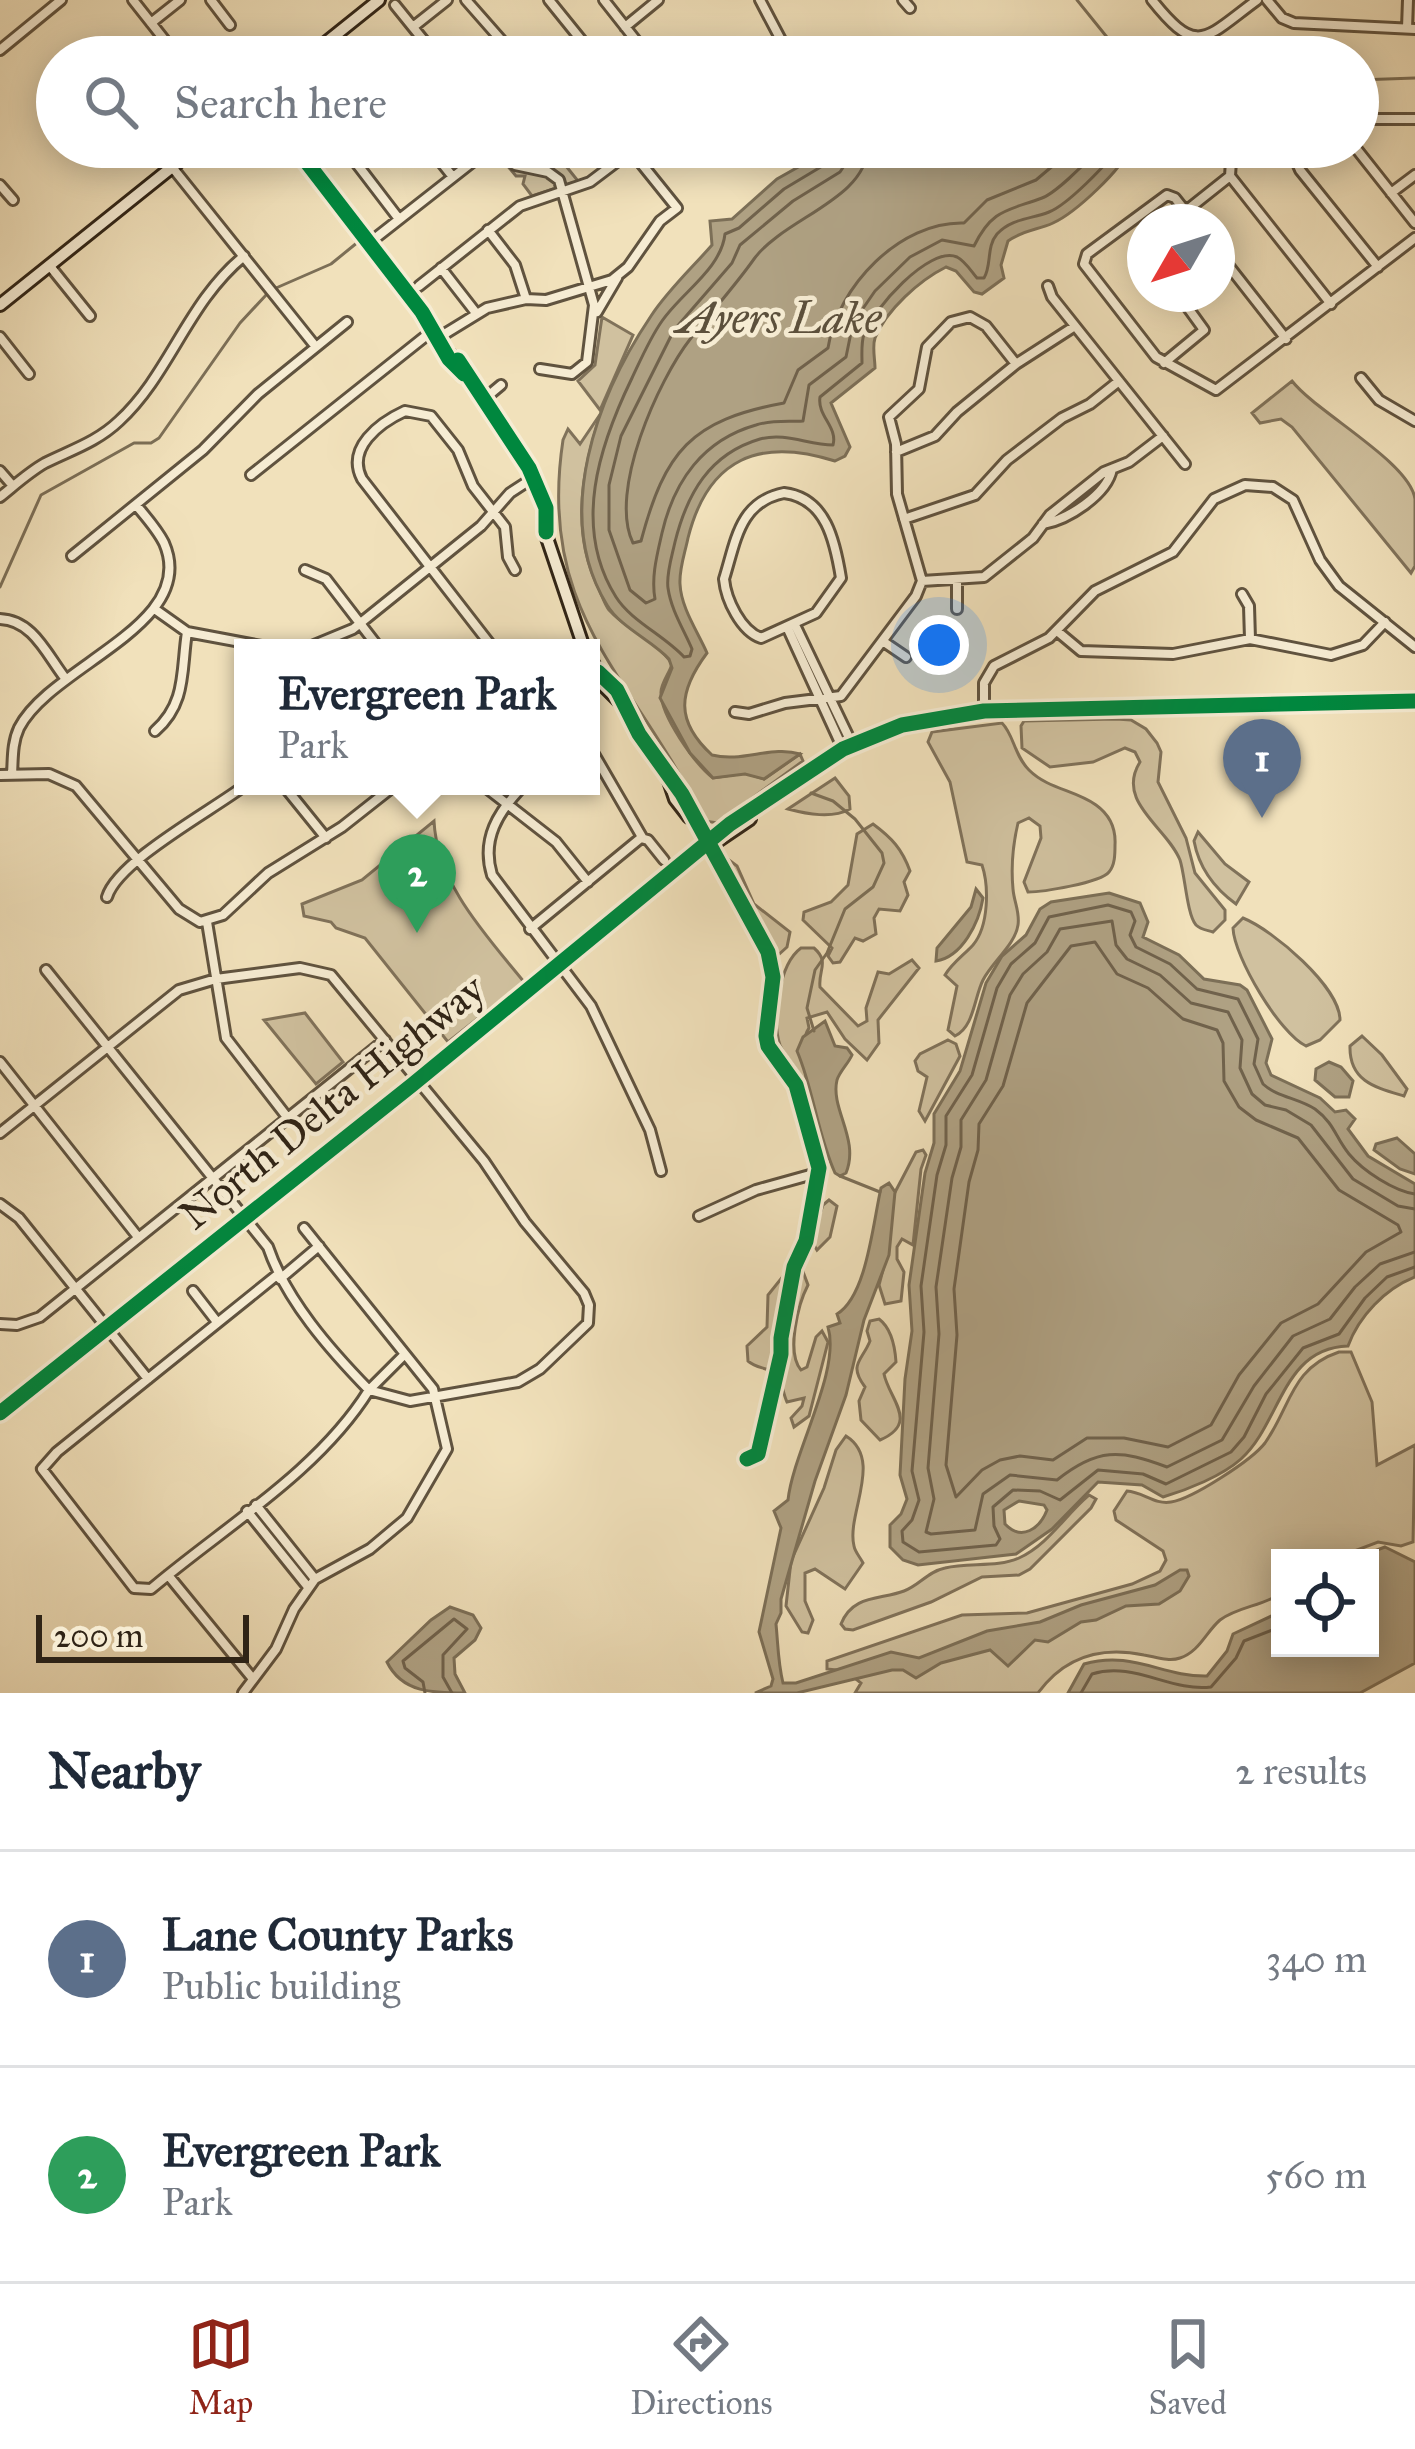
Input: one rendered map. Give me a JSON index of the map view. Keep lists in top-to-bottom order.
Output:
{
  "streets": {
    "street": ["North Delta Highway"]
  },
  "water": ["Ayers Lake"],
  "scale_bar": "200 m",
  "north": "bottom left",
  "page": {
    "search": "Search here",
    "popup": ["Evergreen Park", "Park"],
    "pins": ["1", "2"],
    "scale": "200 m",
    "heading": ["Nearby", "2 results"],
    "list": [
      {
        "mark": "1",
        "name": "Lane County Parks",
        "note": "Public building",
        "value": "340 m"
      },
      {
        "mark": "2",
        "name": "Evergreen Park",
        "note": "Park",
        "value": "560 m"
      }
    ],
    "nav": ["Map", "Directions", "Saved"]
  }
}
